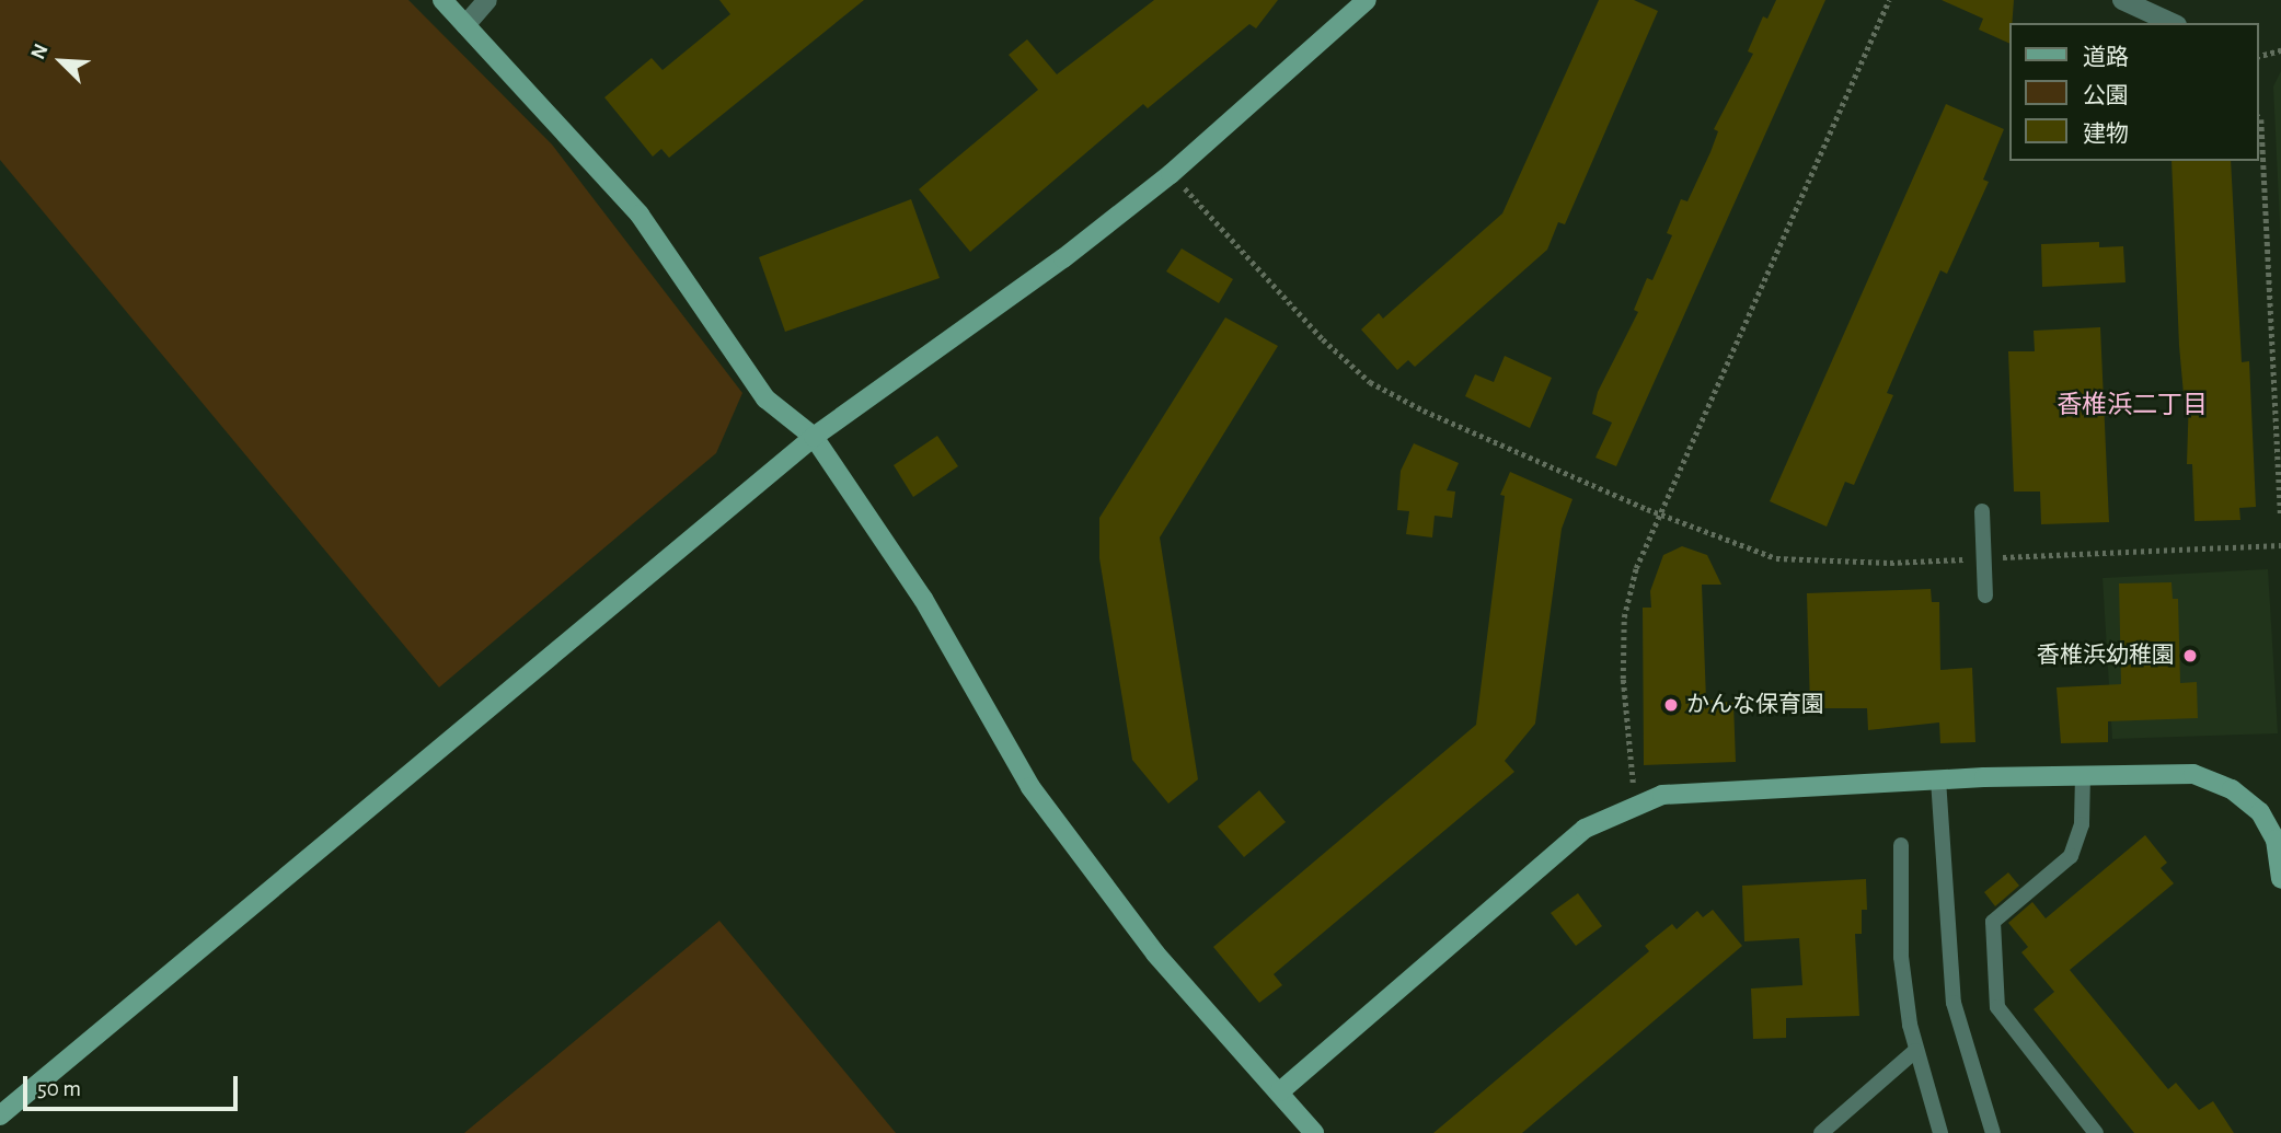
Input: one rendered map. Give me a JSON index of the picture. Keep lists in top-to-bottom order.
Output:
{
  "districts": ["香椎浜二丁目"],
  "places": ["香椎浜幼稚園", "かんな保育園"],
  "legend": ["道路", "公園", "建物"],
  "scale_bar": "50 m",
  "north": "top left"
}
